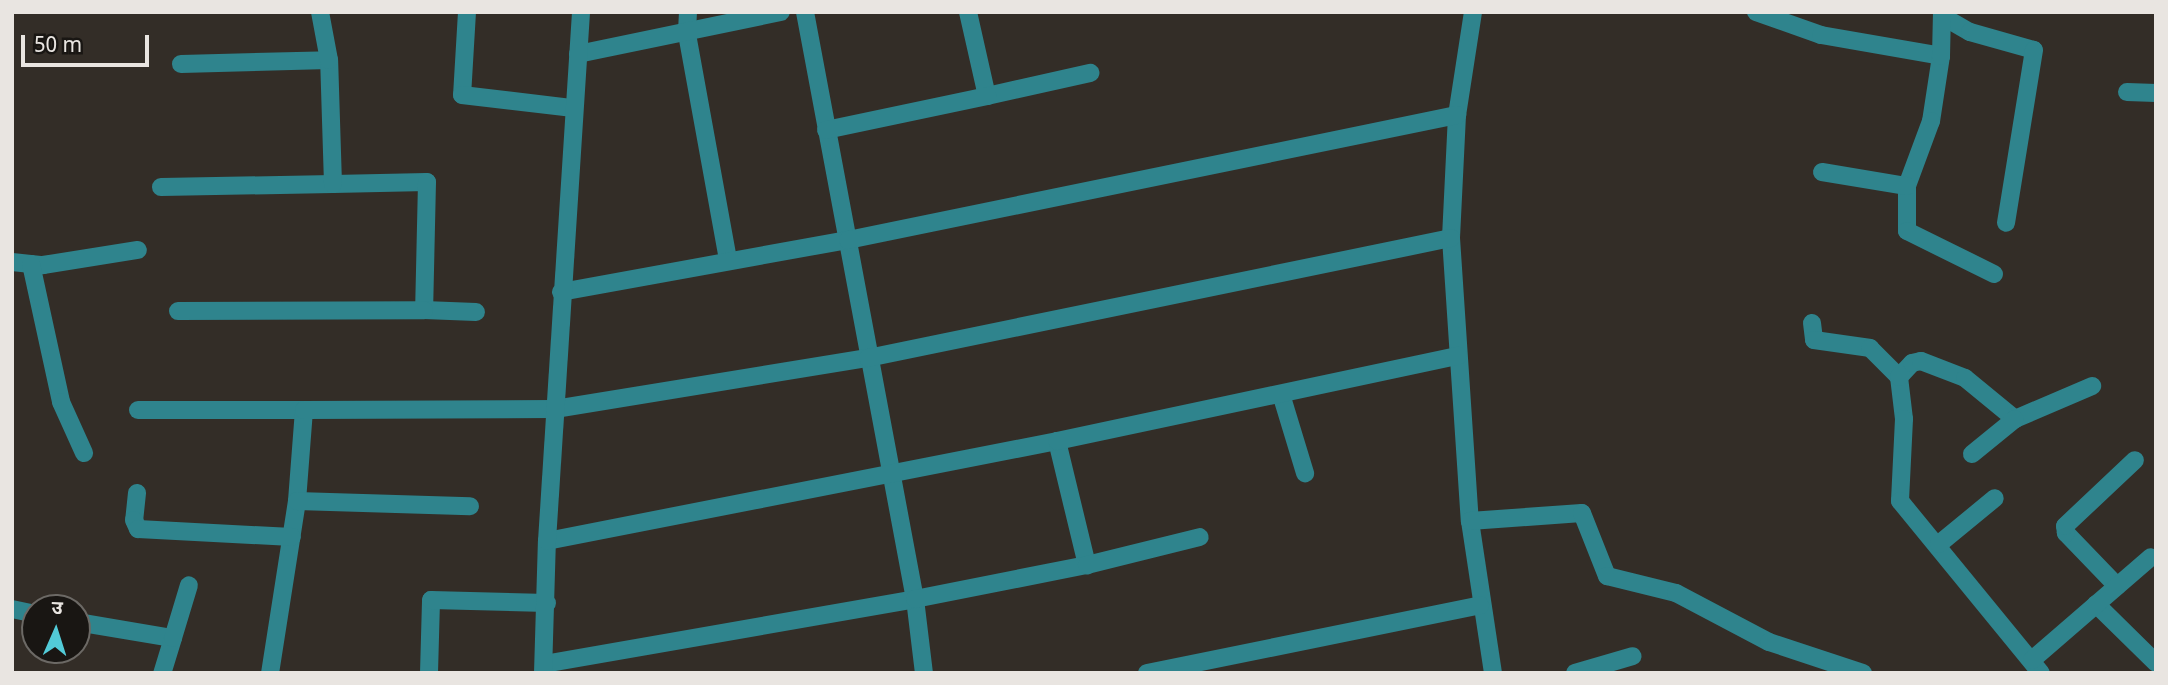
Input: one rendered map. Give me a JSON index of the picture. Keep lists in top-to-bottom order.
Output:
{
  "scale_bar": "50 m",
  "north": "top"
}
